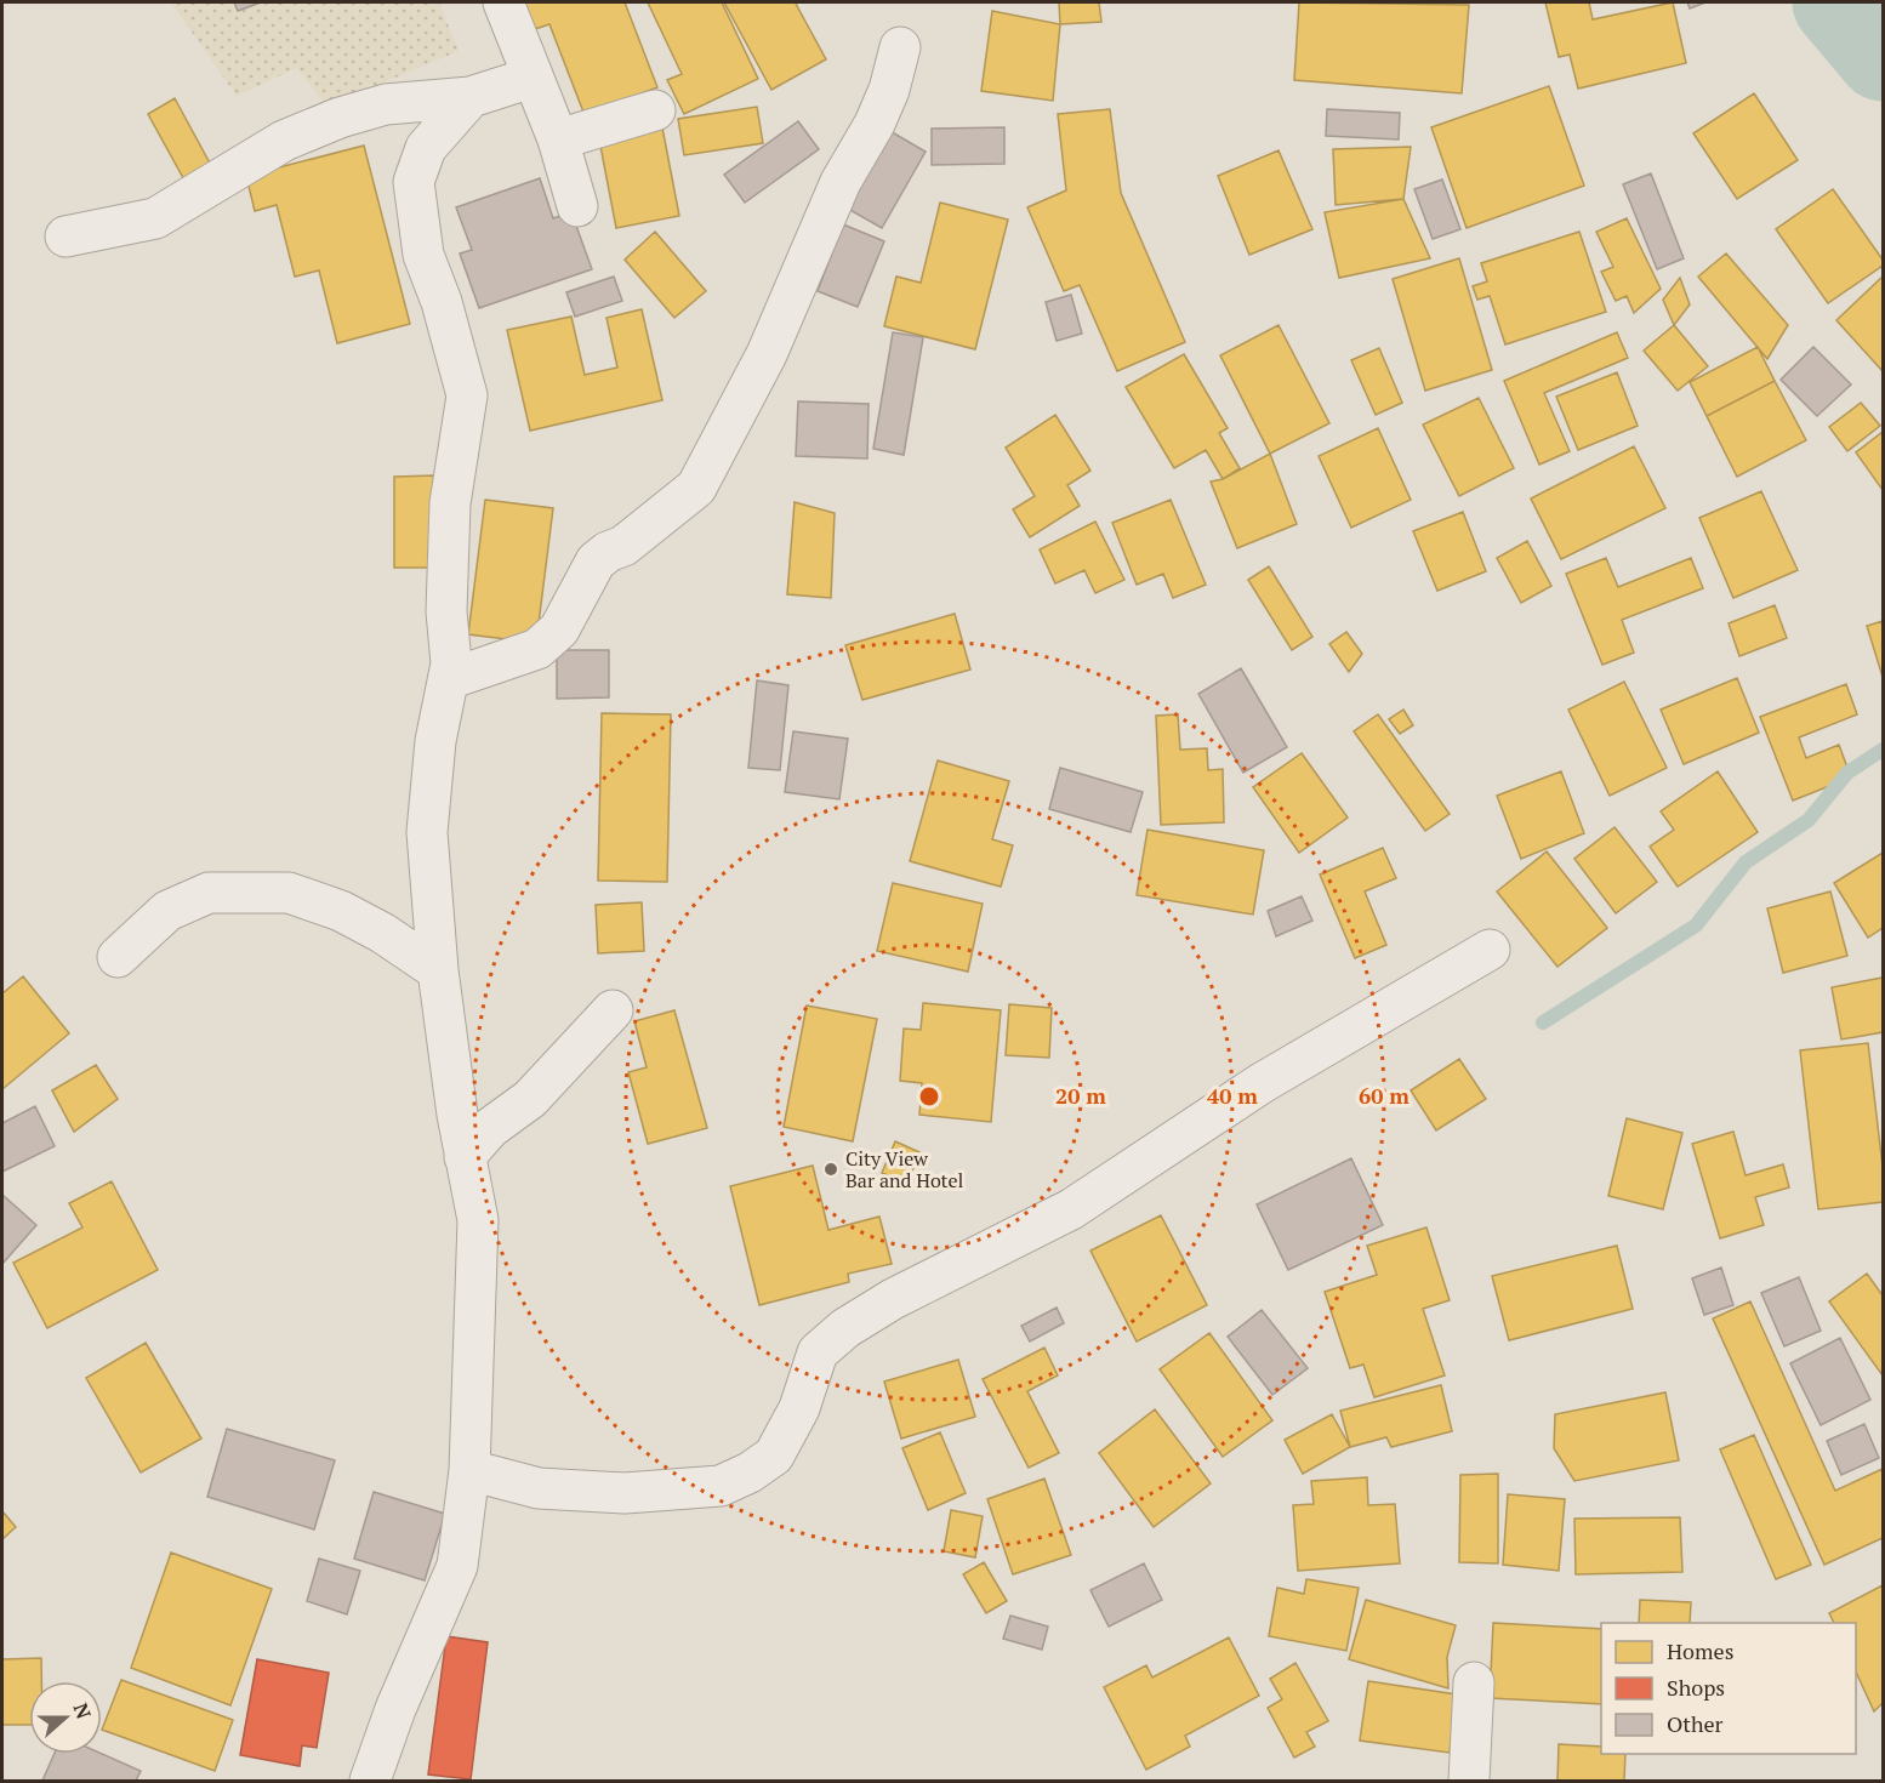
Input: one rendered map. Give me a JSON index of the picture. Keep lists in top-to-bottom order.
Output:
{
  "places": ["City View Bar and Hotel"],
  "legend": ["Homes", "Shops", "Other"],
  "north": "right",
  "rings": ["20 m", "40 m", "60 m"]
}
